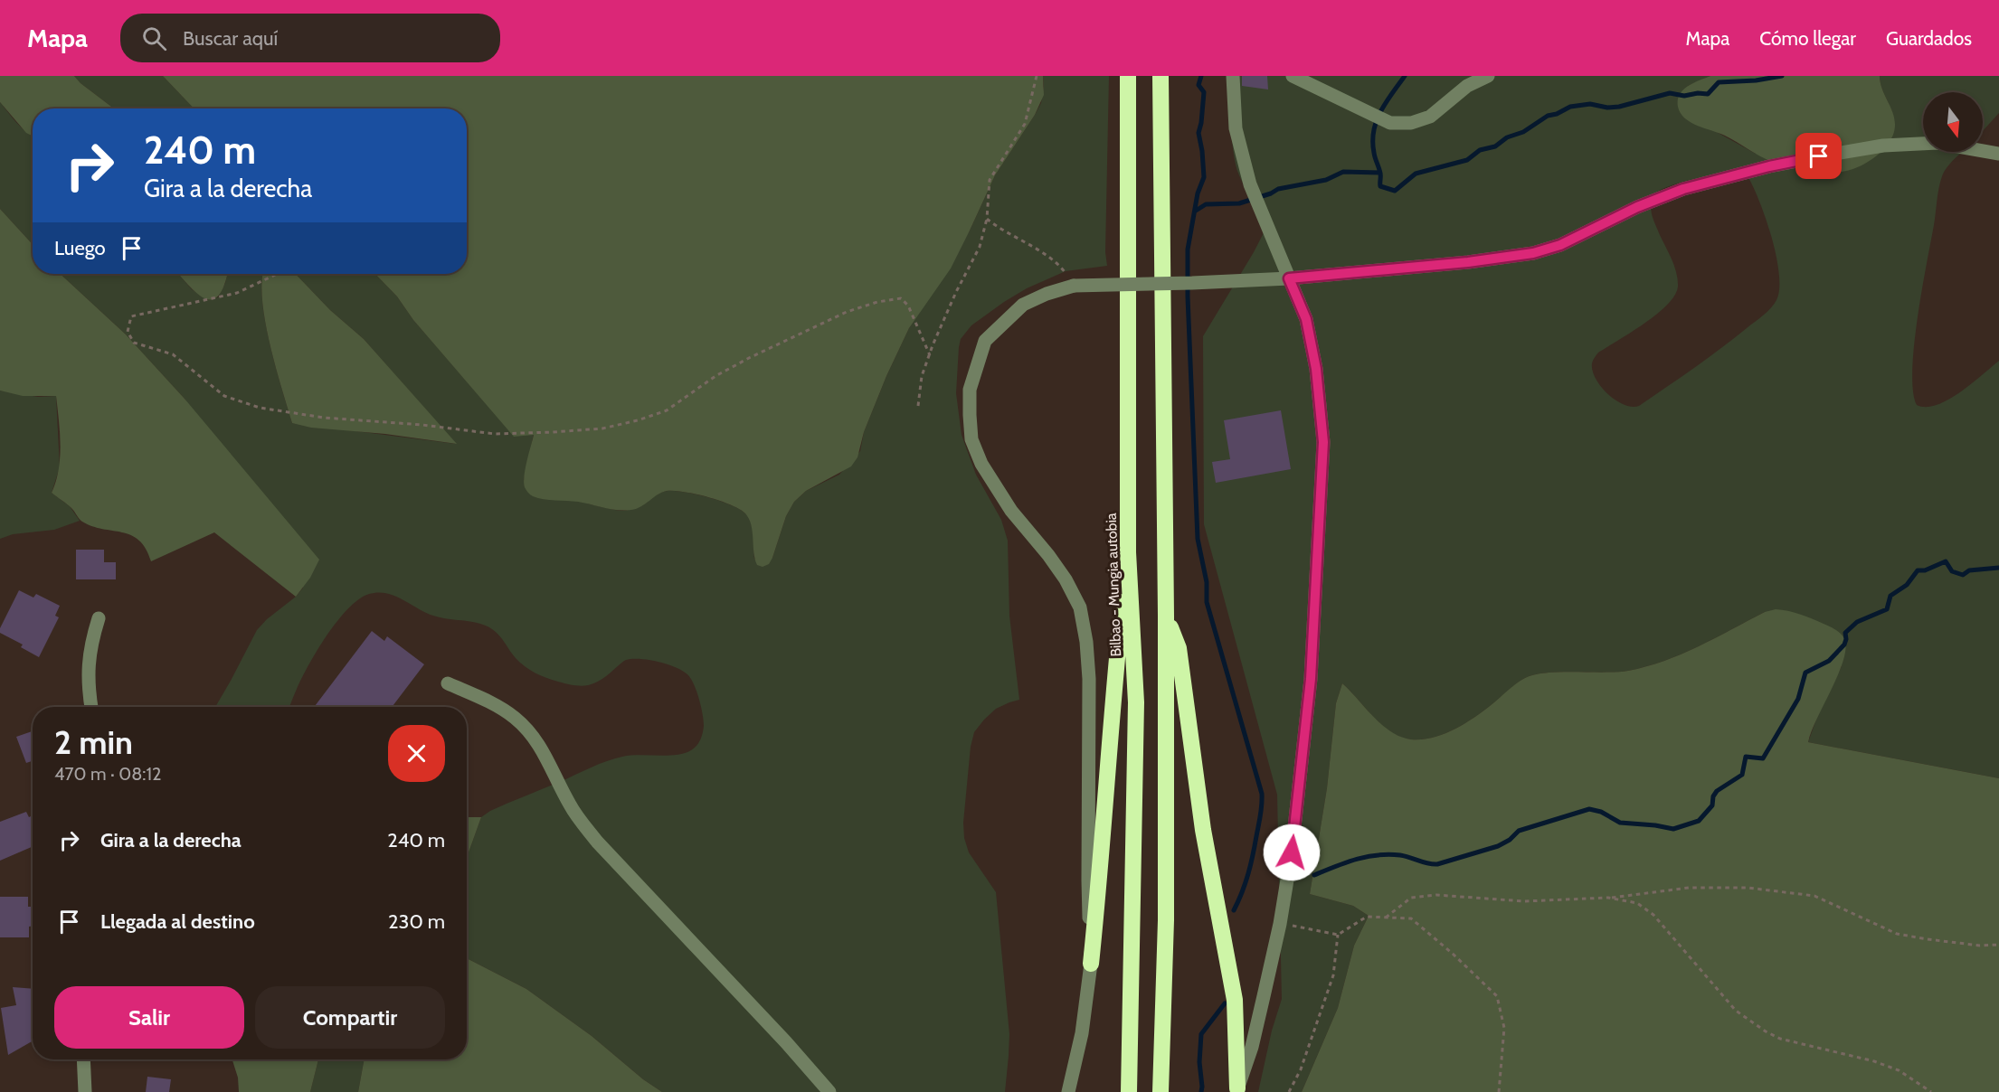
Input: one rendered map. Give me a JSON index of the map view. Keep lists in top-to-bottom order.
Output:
{
  "streets": {
    "highway": ["Bilbao - Mungia autobia"]
  },
  "north": "bottom",
  "page": {
    "header": "Mapa",
    "search": "Buscar aquí",
    "nav": ["Mapa", "Cómo llegar", "Guardados"],
    "turn": ["240 m", "Gira a la derecha"],
    "then": "Luego",
    "heading": ["2 min", "470 m · 08:12"],
    "list": [
      {
        "name": "Gira a la derecha",
        "value": "240 m"
      },
      {
        "name": "Llegada al destino",
        "value": "230 m"
      }
    ],
    "buttons": ["Salir", "Compartir"]
  }
}
